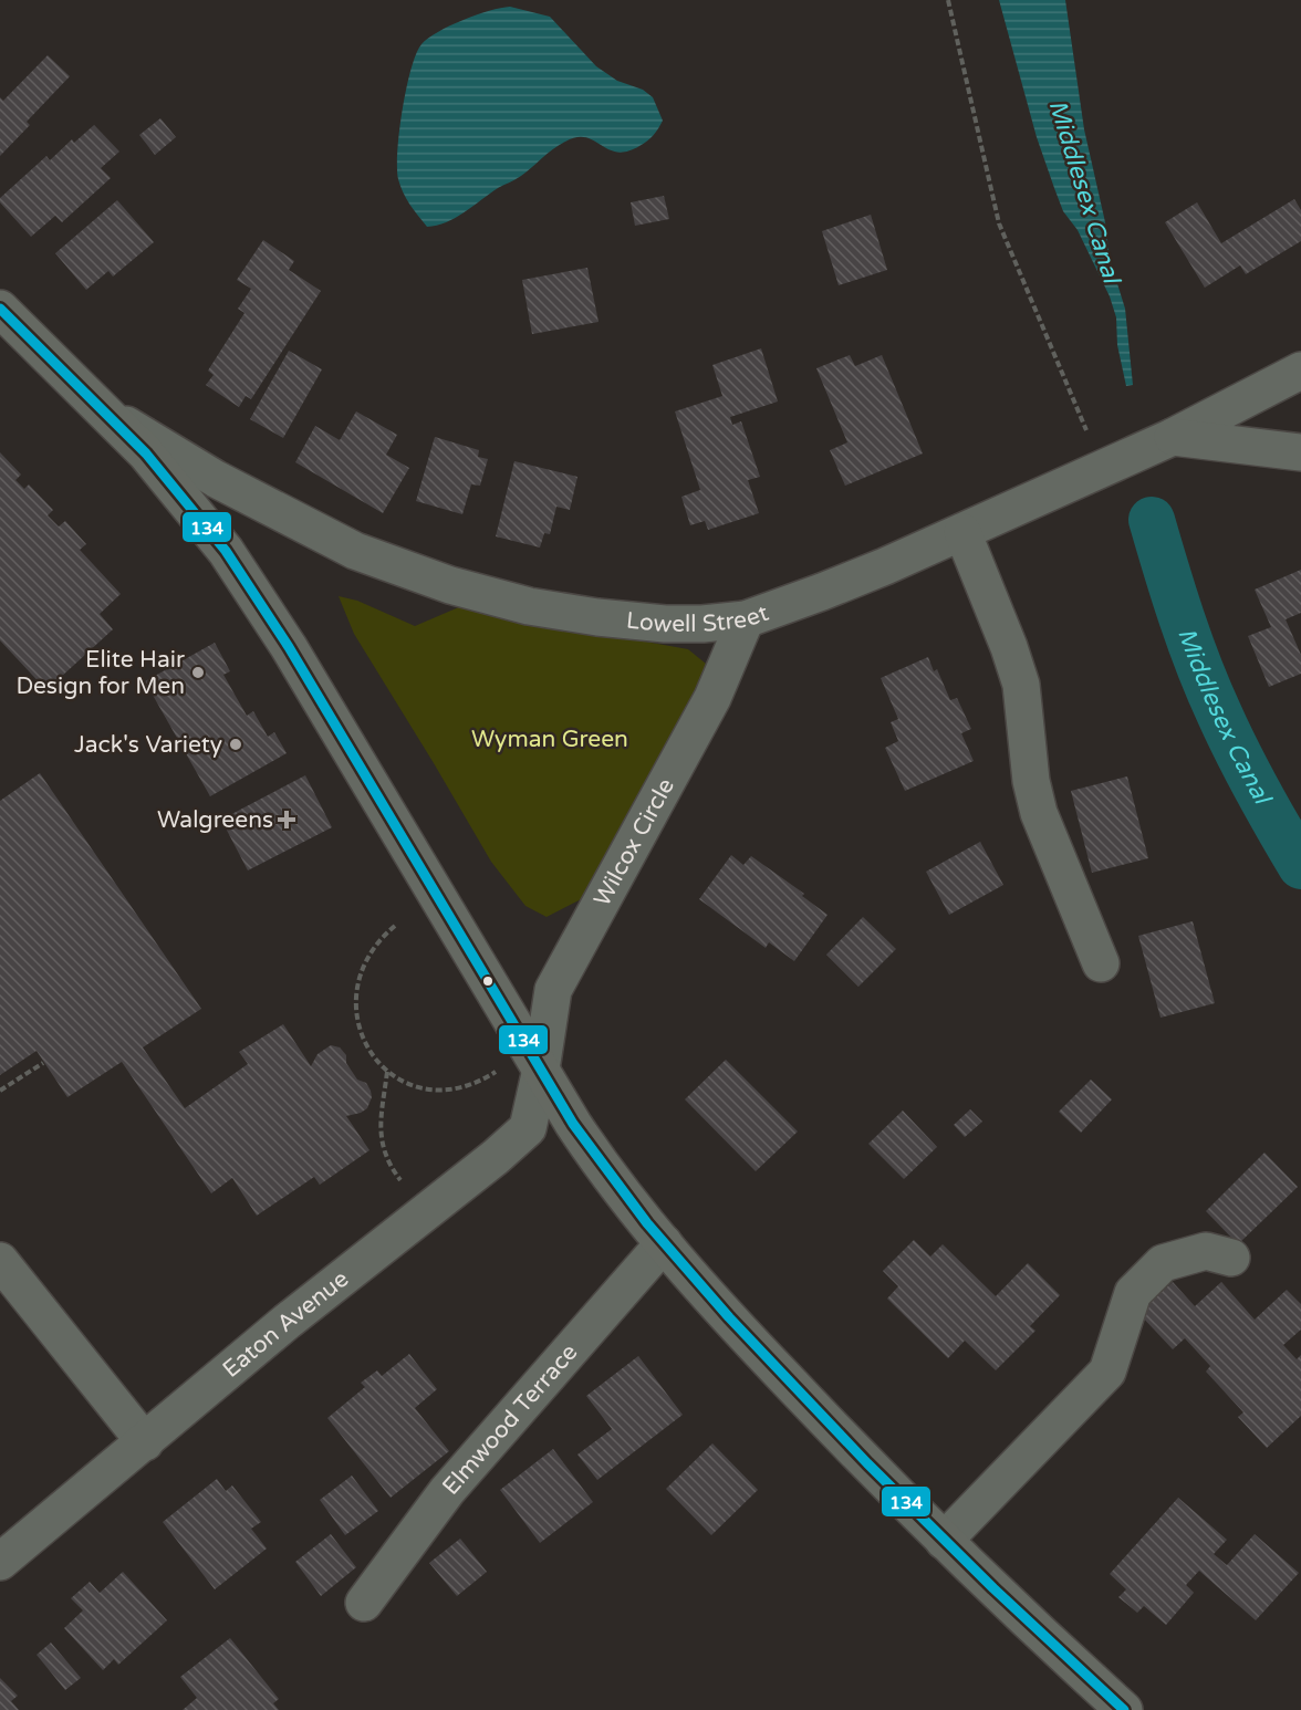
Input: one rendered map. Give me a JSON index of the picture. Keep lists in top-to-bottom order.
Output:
{
  "streets": {
    "street": [
      "Lowell Street",
      "Wilcox Circle",
      "Eaton Avenue",
      "Elmwood Terrace"
    ]
  },
  "crossings": [
    ["Lowell Street", "Wilcox Circle"],
    ["Wilcox Circle", "Eaton Avenue"]
  ],
  "water": ["Middlesex Canal"],
  "parks": ["Wyman Green"],
  "places": {
    "other": ["Elite Hair Design for Men", "Jack's Variety"],
    "health": ["Walgreens"]
  },
  "lines": ["transit line 134"]
}
